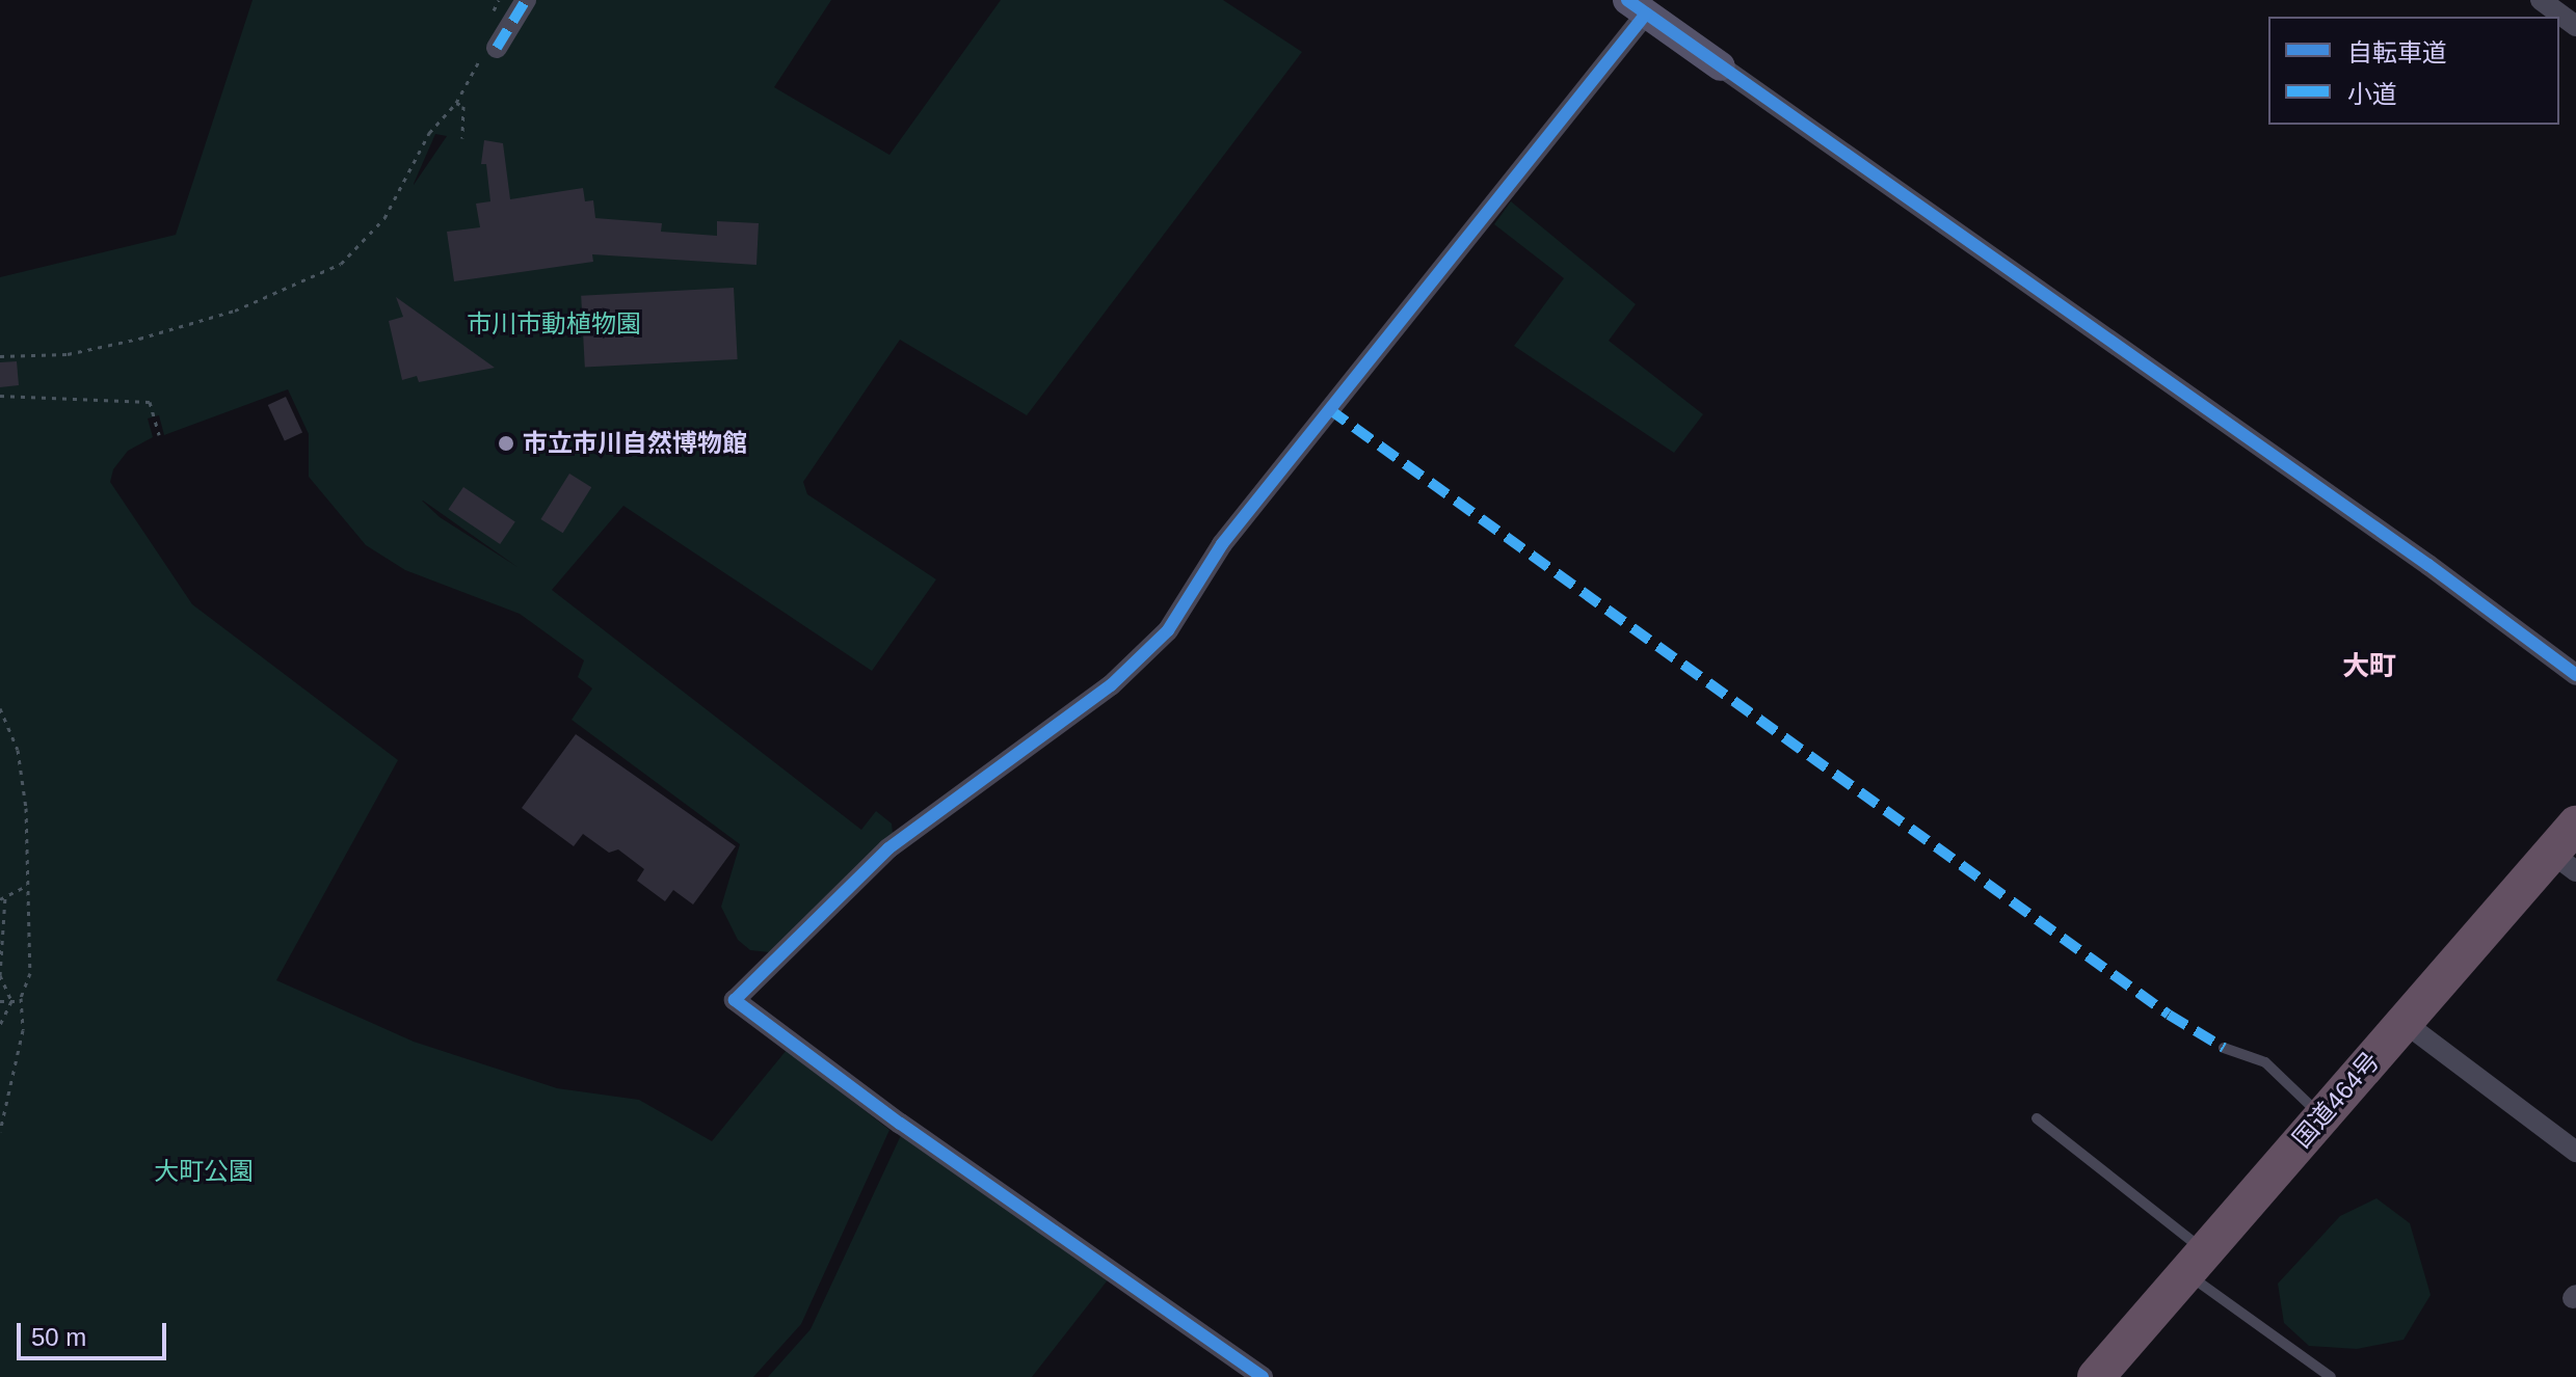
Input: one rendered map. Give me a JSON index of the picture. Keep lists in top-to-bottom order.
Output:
{
  "streets": {
    "highway": ["国道464号"]
  },
  "districts": ["大町"],
  "parks": ["市川市動植物園", "大町公園"],
  "places": ["市立市川自然博物館"],
  "legend": ["自転車道", "小道"],
  "scale_bar": "50 m"
}
